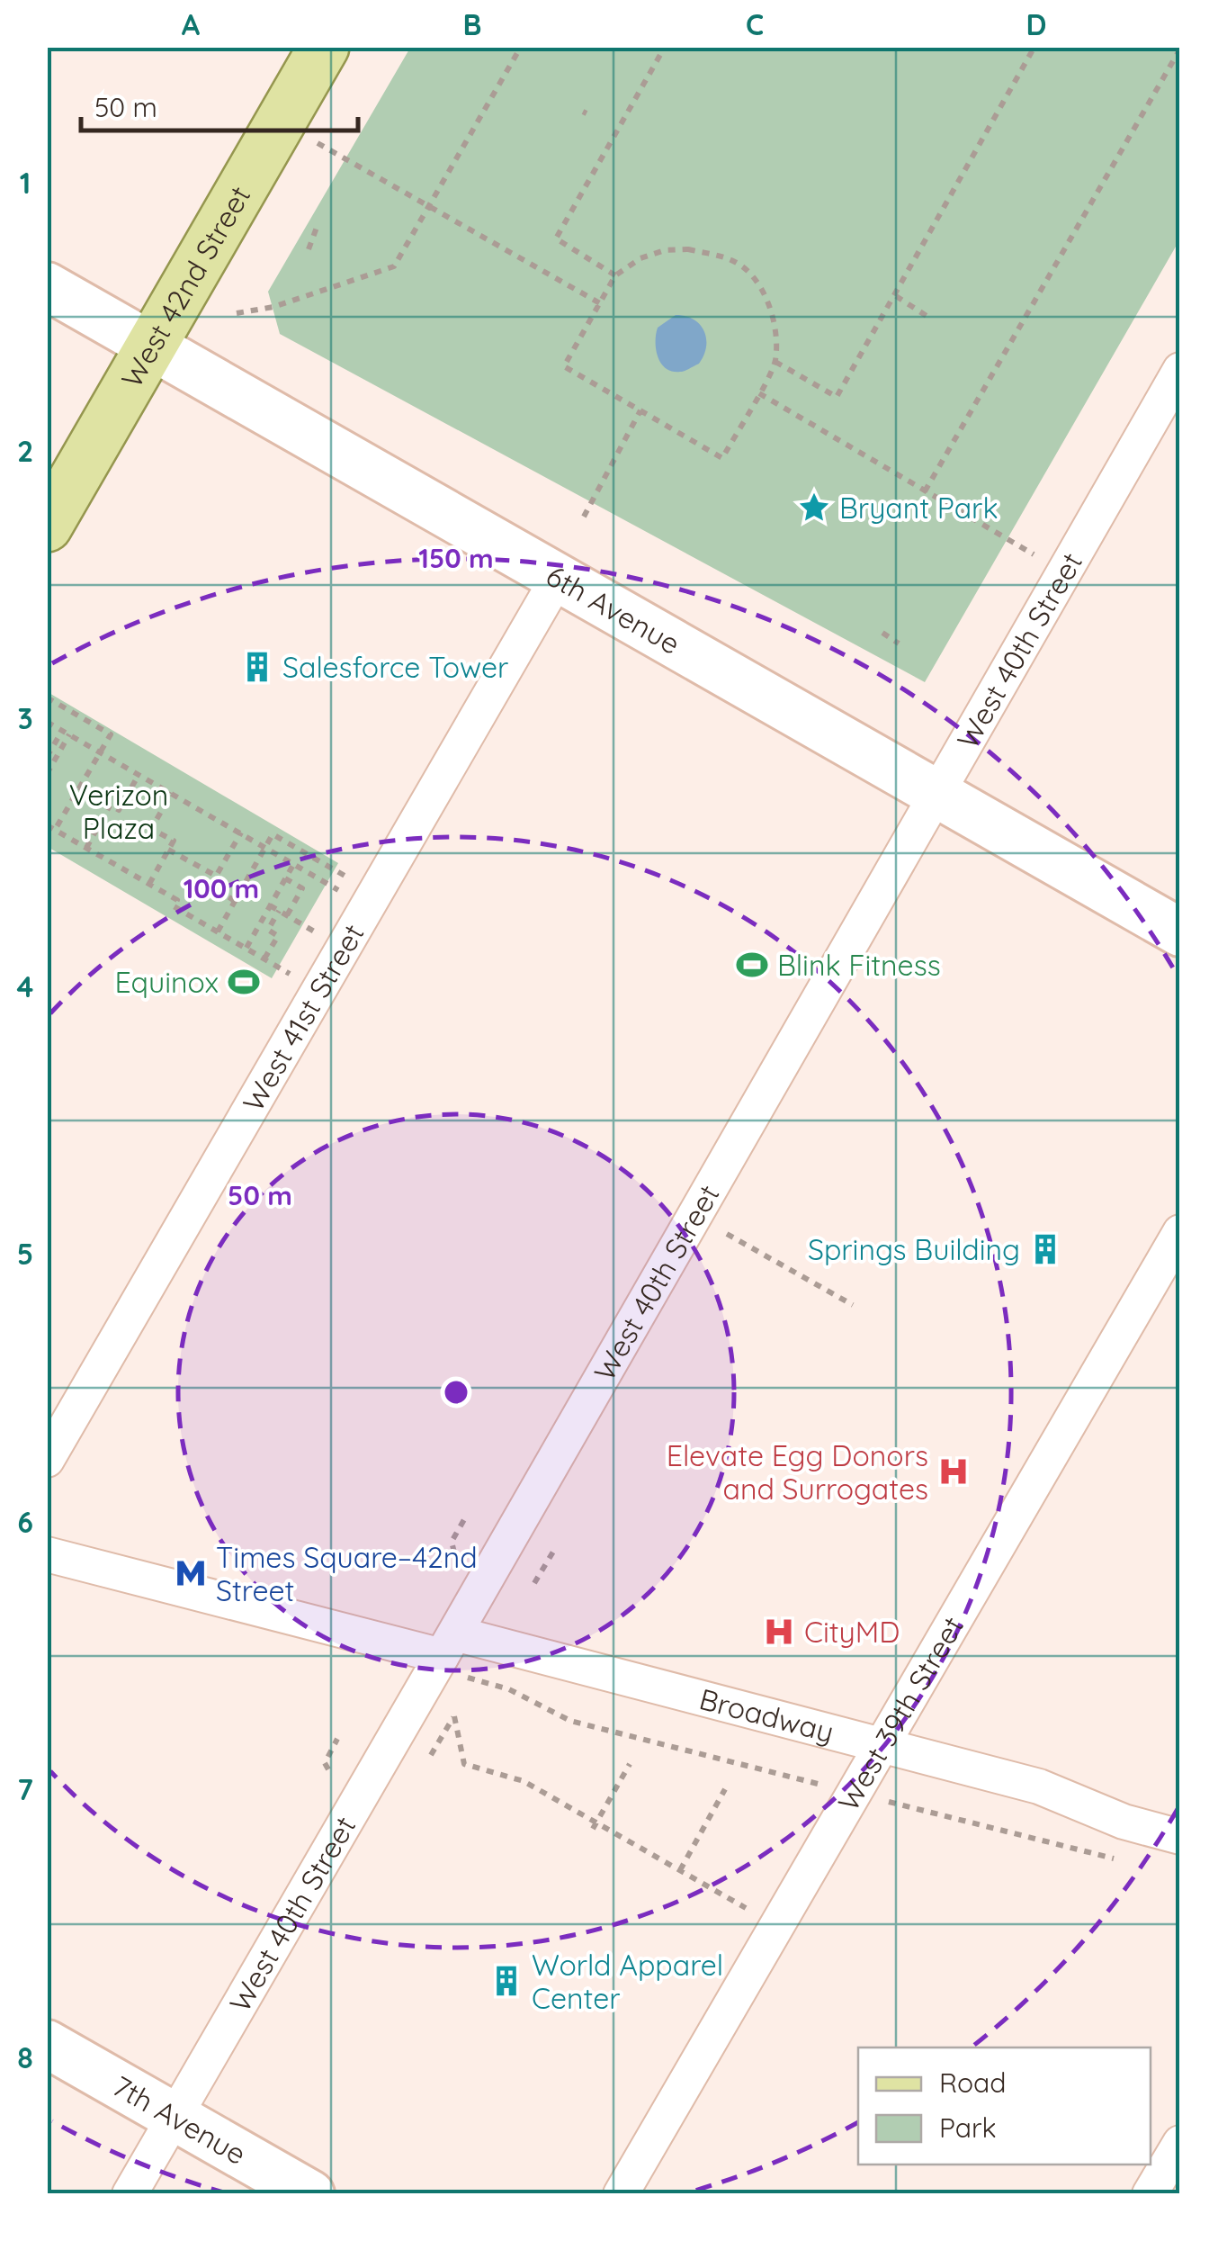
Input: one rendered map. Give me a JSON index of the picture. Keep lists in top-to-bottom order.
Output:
{
  "streets": {
    "main road": ["West 42nd Street", "6th Avenue", "7th Avenue"],
    "street": [
      "West 40th Street",
      "West 41st Street",
      "West 39th Street",
      "Broadway"
    ]
  },
  "crossings": [
    ["West 42nd Street", "6th Avenue"],
    ["6th Avenue", "West 40th Street"],
    ["6th Avenue", "West 41st Street"],
    ["West 40th Street", "Broadway"],
    ["West 40th Street", "7th Avenue"],
    ["West 39th Street", "Broadway"]
  ],
  "parks": ["Verizon Plaza"],
  "places": {
    "place": ["Bryant Park"],
    "building": ["Salesforce Tower", "Springs Building", "World Apparel Center"],
    "sports": ["Blink Fitness", "Equinox"],
    "hospital": ["Elevate Egg Donors and Surrogates", "CityMD"],
    "metro station": ["Times Square–42nd Street"]
  },
  "legend": ["Road", "Park"],
  "scale_bar": "50 m",
  "grid": {
    "columns": [
      "A",
      "B",
      "C",
      "D"
    ],
    "rows": [
      "1",
      "2",
      "3",
      "4",
      "5",
      "6",
      "7",
      "8"
    ]
  },
  "rings": ["150 m", "100 m", "50 m"]
}
